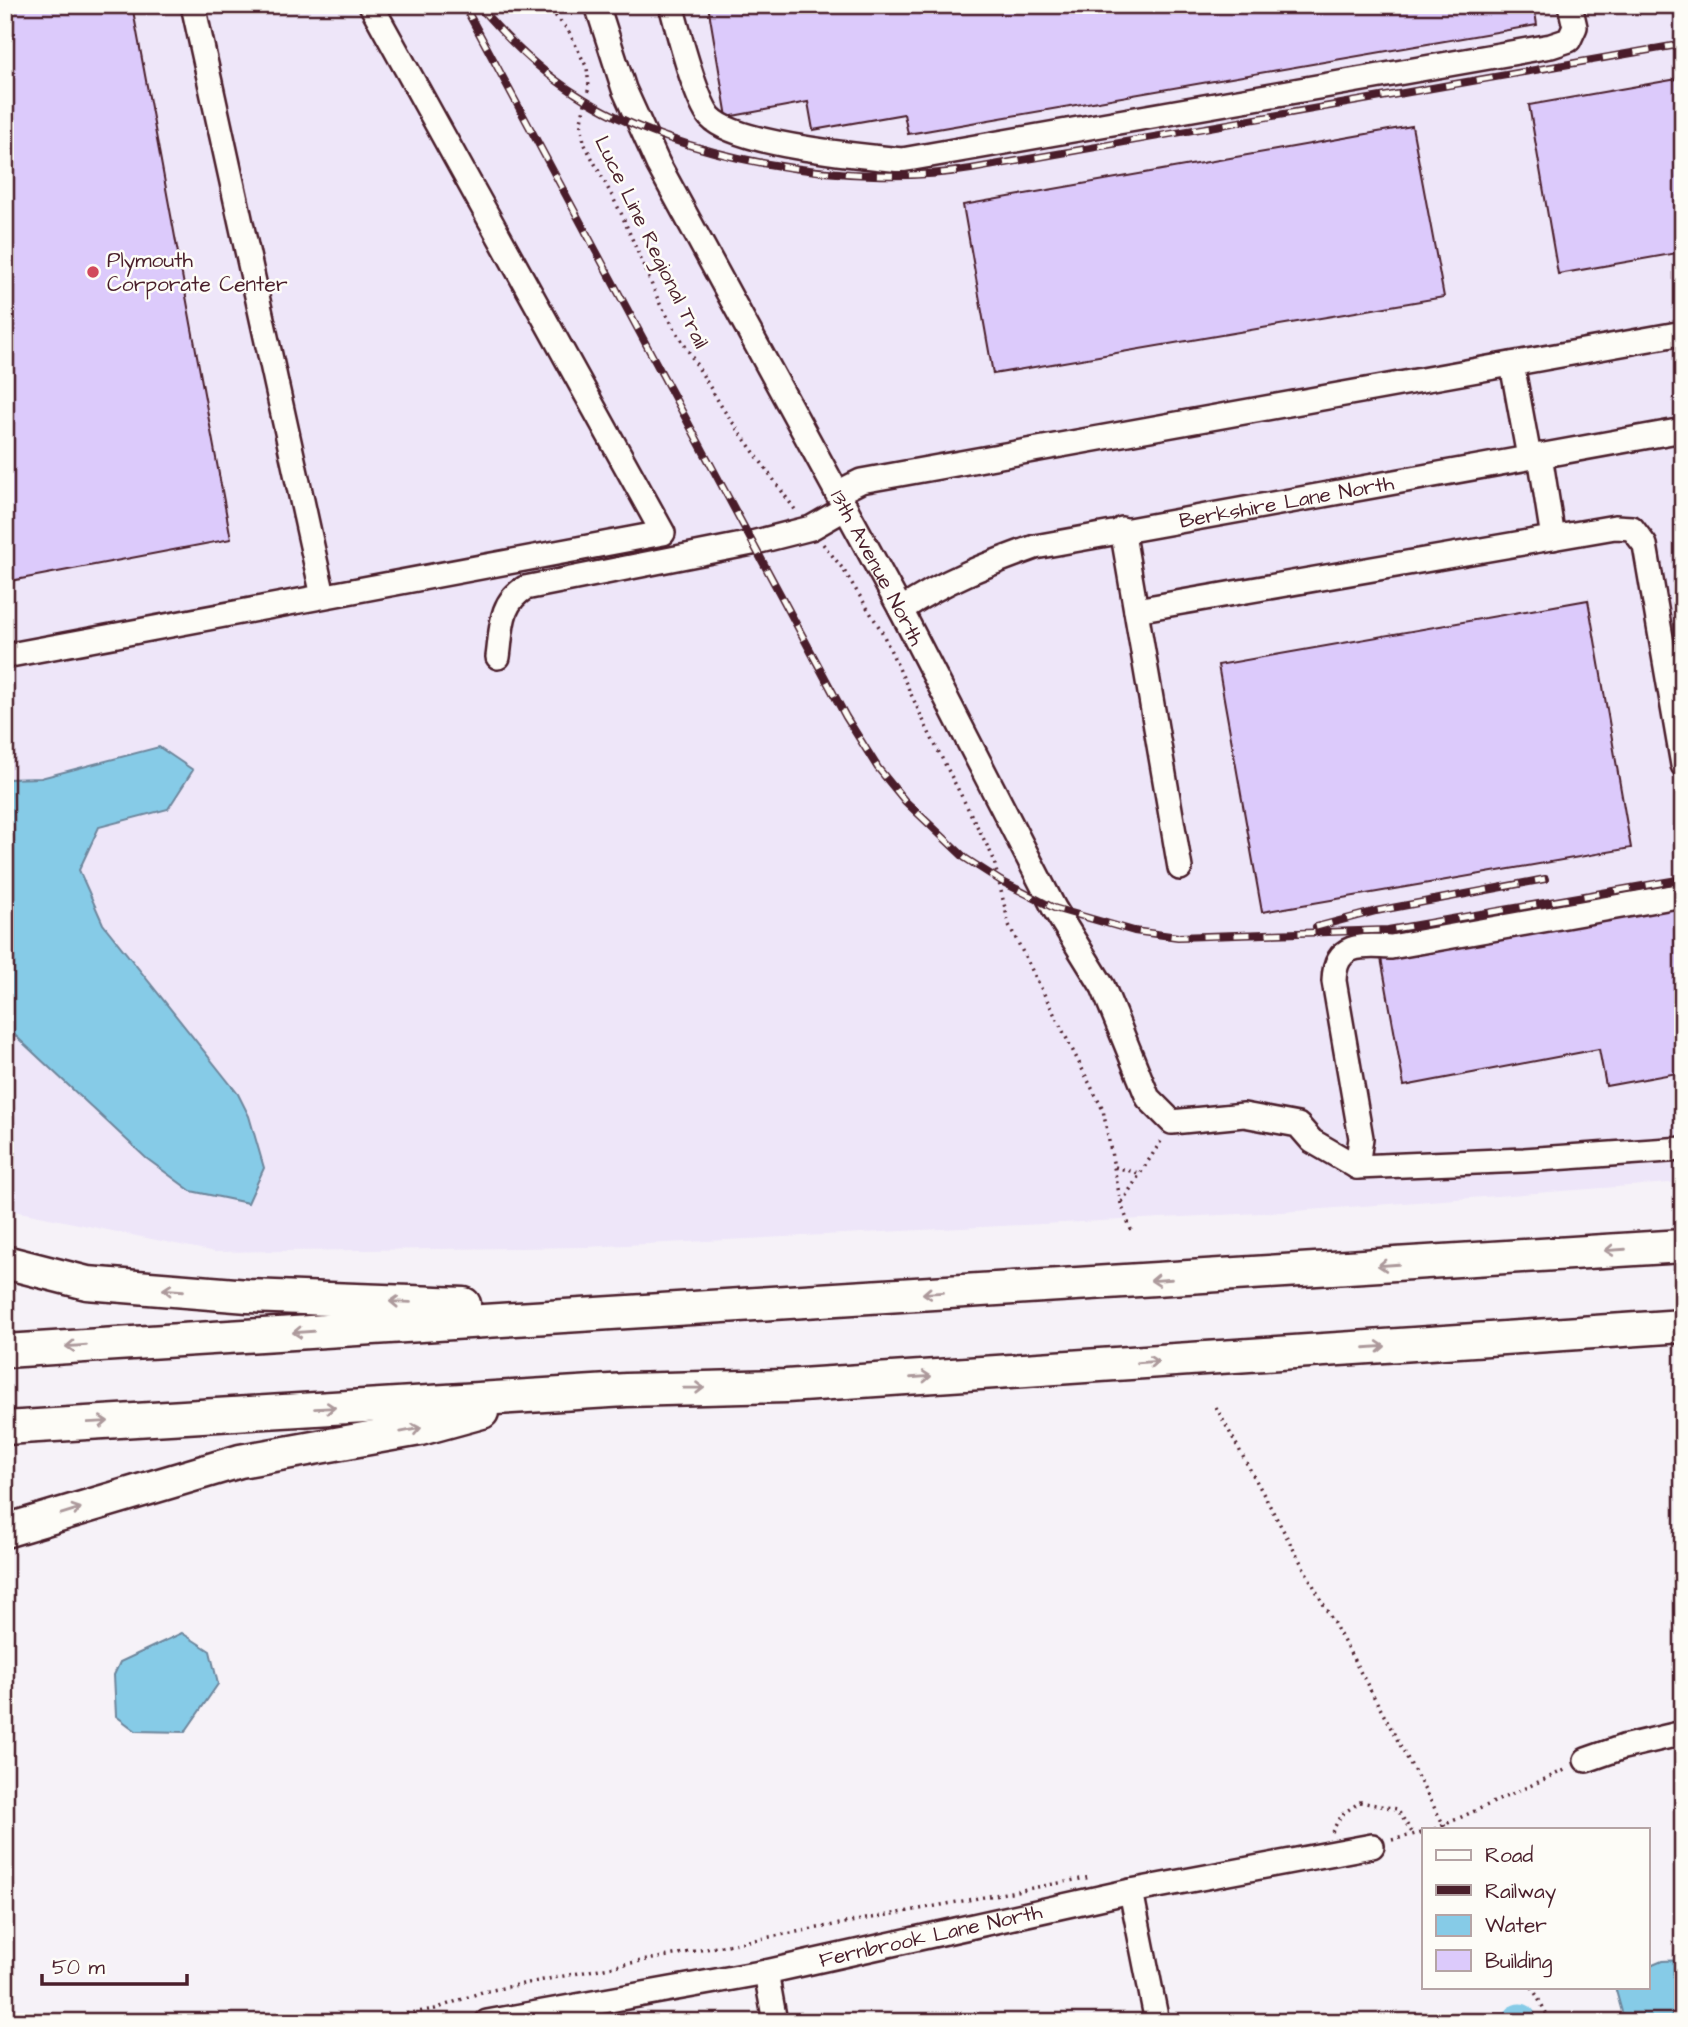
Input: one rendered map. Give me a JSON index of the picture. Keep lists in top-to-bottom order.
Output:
{
  "streets": {
    "street": ["Berkshire Lane North", "13th Avenue North", "Fernbrook Lane North"],
    "path": ["Luce Line Regional Trail"]
  },
  "crossings": [
    ["Berkshire Lane North", "13th Avenue North"]
  ],
  "places": ["Plymouth Corporate Center"],
  "legend": [
    "Road",
    "Railway",
    "Water",
    "Building"
  ],
  "scale_bar": "50 m"
}
